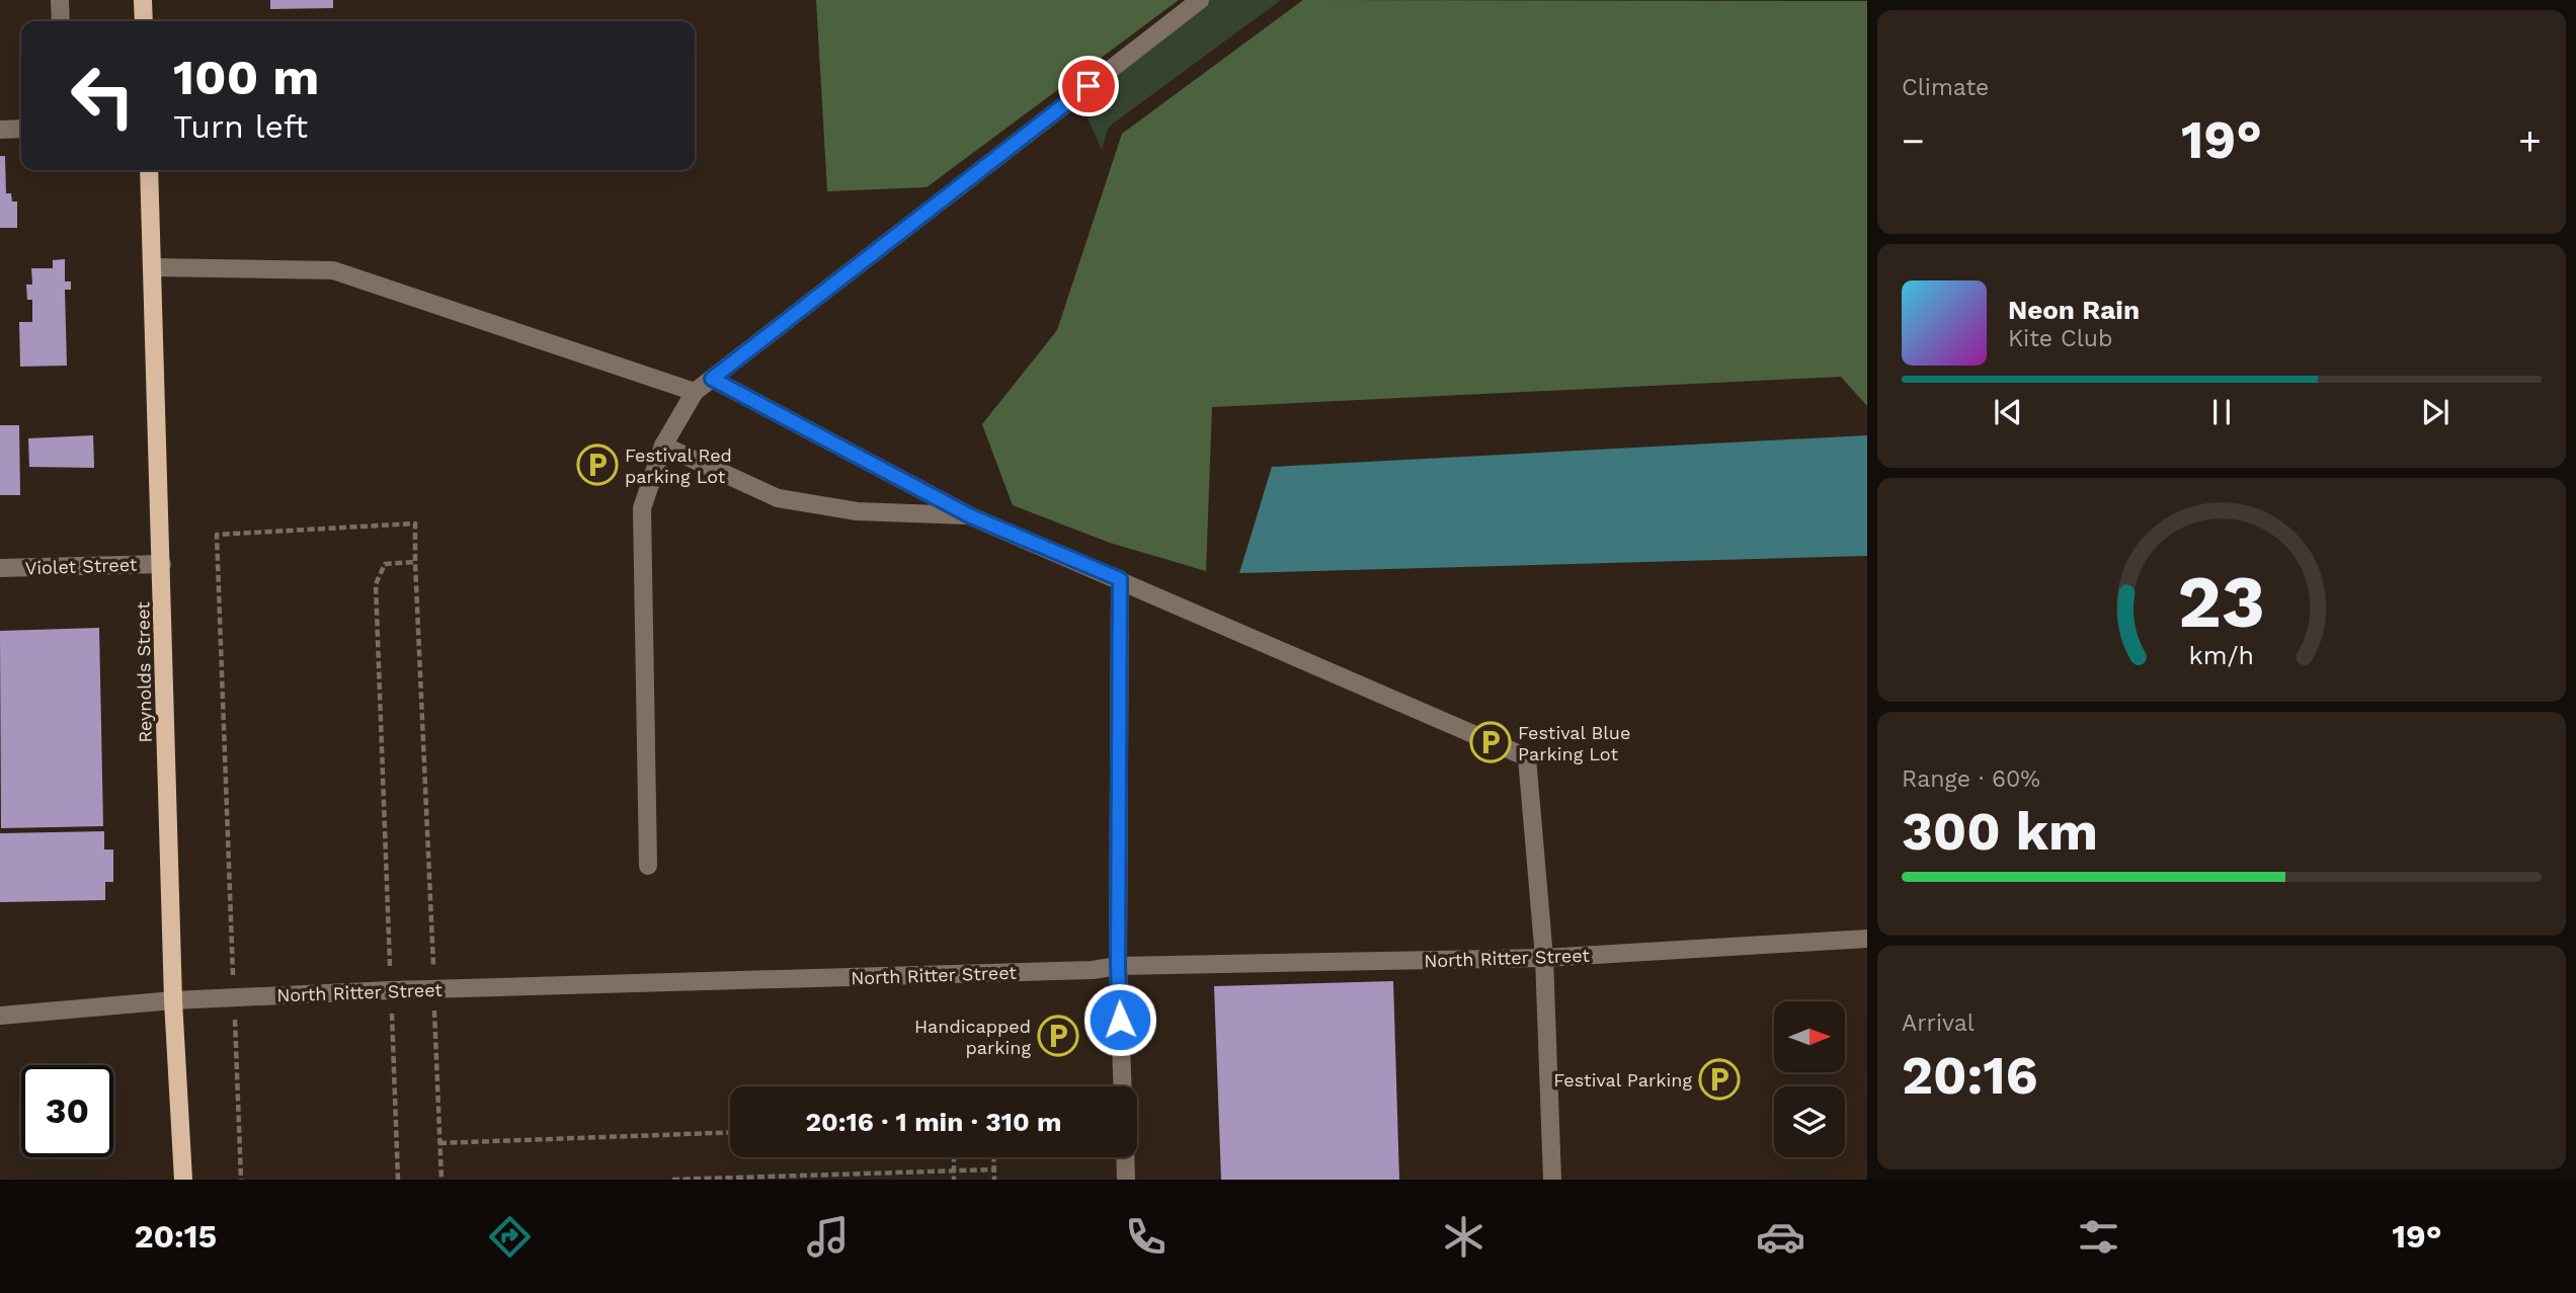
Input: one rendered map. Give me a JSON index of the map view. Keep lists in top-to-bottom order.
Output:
{
  "streets": {
    "main road": ["Reynolds Street"],
    "street": ["Violet Street", "North Ritter Street"]
  },
  "crossings": [
    ["Violet Street", "Reynolds Street"],
    ["Reynolds Street", "North Ritter Street"]
  ],
  "places": {
    "parking": [
      "Festival Red parking Lot",
      "Festival Blue Parking Lot",
      "Handicapped parking",
      "Festival Parking"
    ]
  },
  "north": "right",
  "page": {
    "tile": [
      "Climate",
      ["Range · 60%", "300 km"],
      ["Arrival", "20:16"]
    ],
    "turn": ["100 m", "Turn left"],
    "heat": ["−", "19°", "+"],
    "song": ["Neon Rain", "Kite Club"],
    "limit": "30",
    "trip": "20:16 · 1 min · 310 m",
    "tabs": ["20:15", "19°"],
    "gauge": ["23", "km/h"]
  }
}
